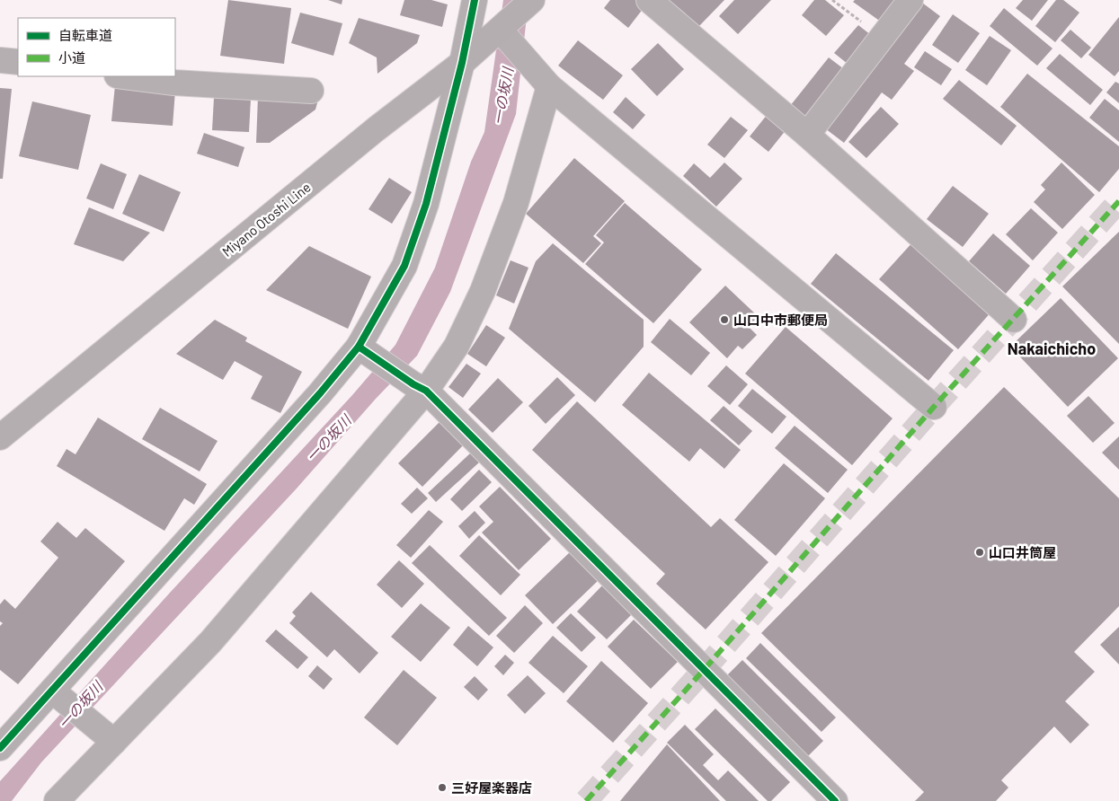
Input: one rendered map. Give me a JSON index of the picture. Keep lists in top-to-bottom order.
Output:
{
  "streets": {
    "main road": ["Miyano Otoshi Line"]
  },
  "districts": ["Nakaichicho"],
  "water": ["一の坂川"],
  "places": ["山口中市郵便局", "山口井筒屋", "三好屋楽器店"],
  "legend": ["自転車道", "小道"]
}
